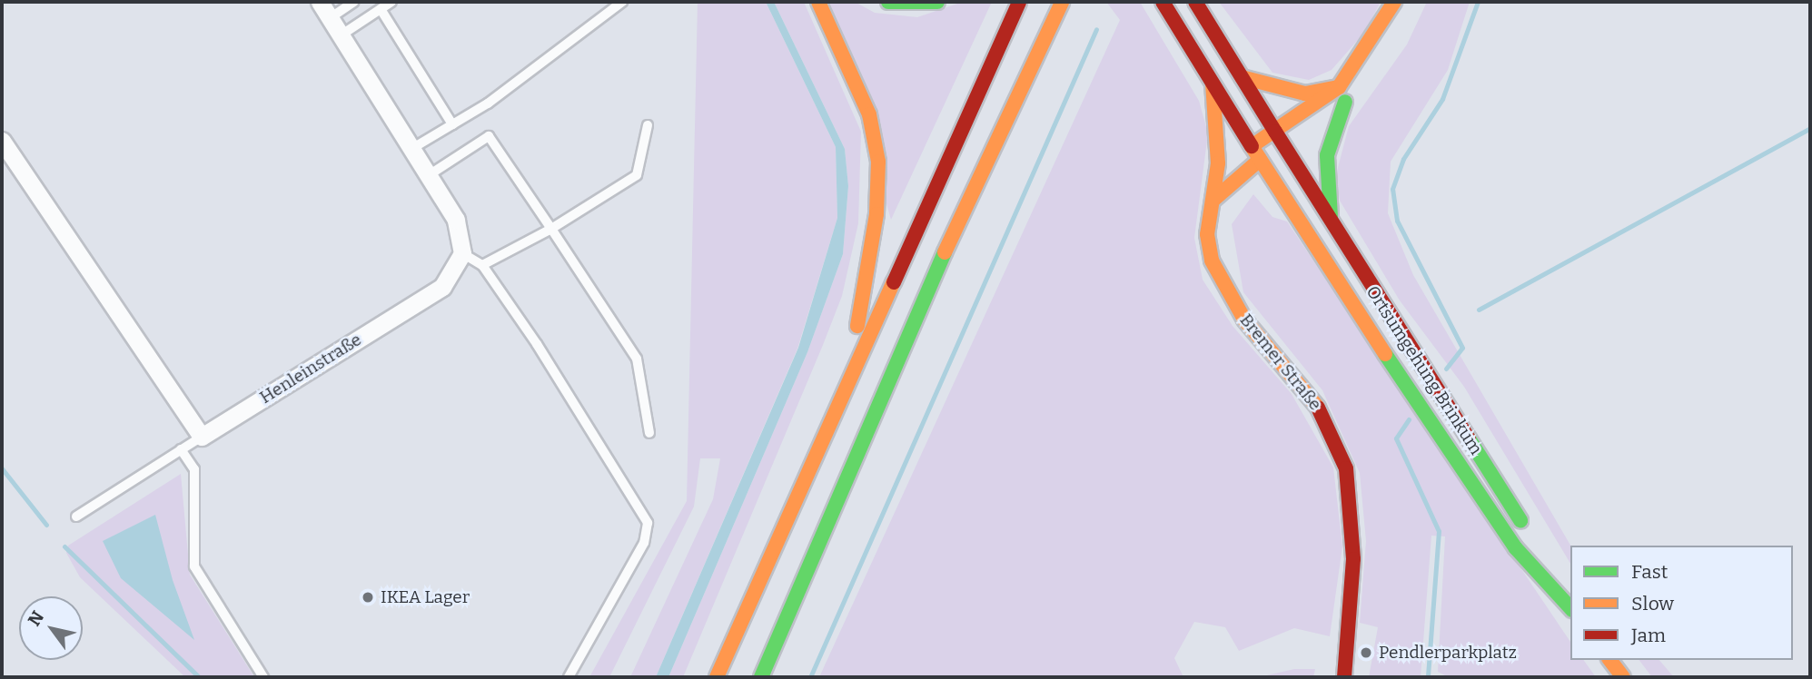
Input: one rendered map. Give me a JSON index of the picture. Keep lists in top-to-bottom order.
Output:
{
  "streets": {
    "main road": ["Bremer Straße", "Ortsumgehung Brinkum"],
    "street": ["Henleinstraße"]
  },
  "crossings": [
    ["Bremer Straße", "Ortsumgehung Brinkum"]
  ],
  "places": ["IKEA Lager", "Pendlerparkplatz"],
  "legend": ["Fast", "Slow", "Jam"],
  "north": "top left"
}
